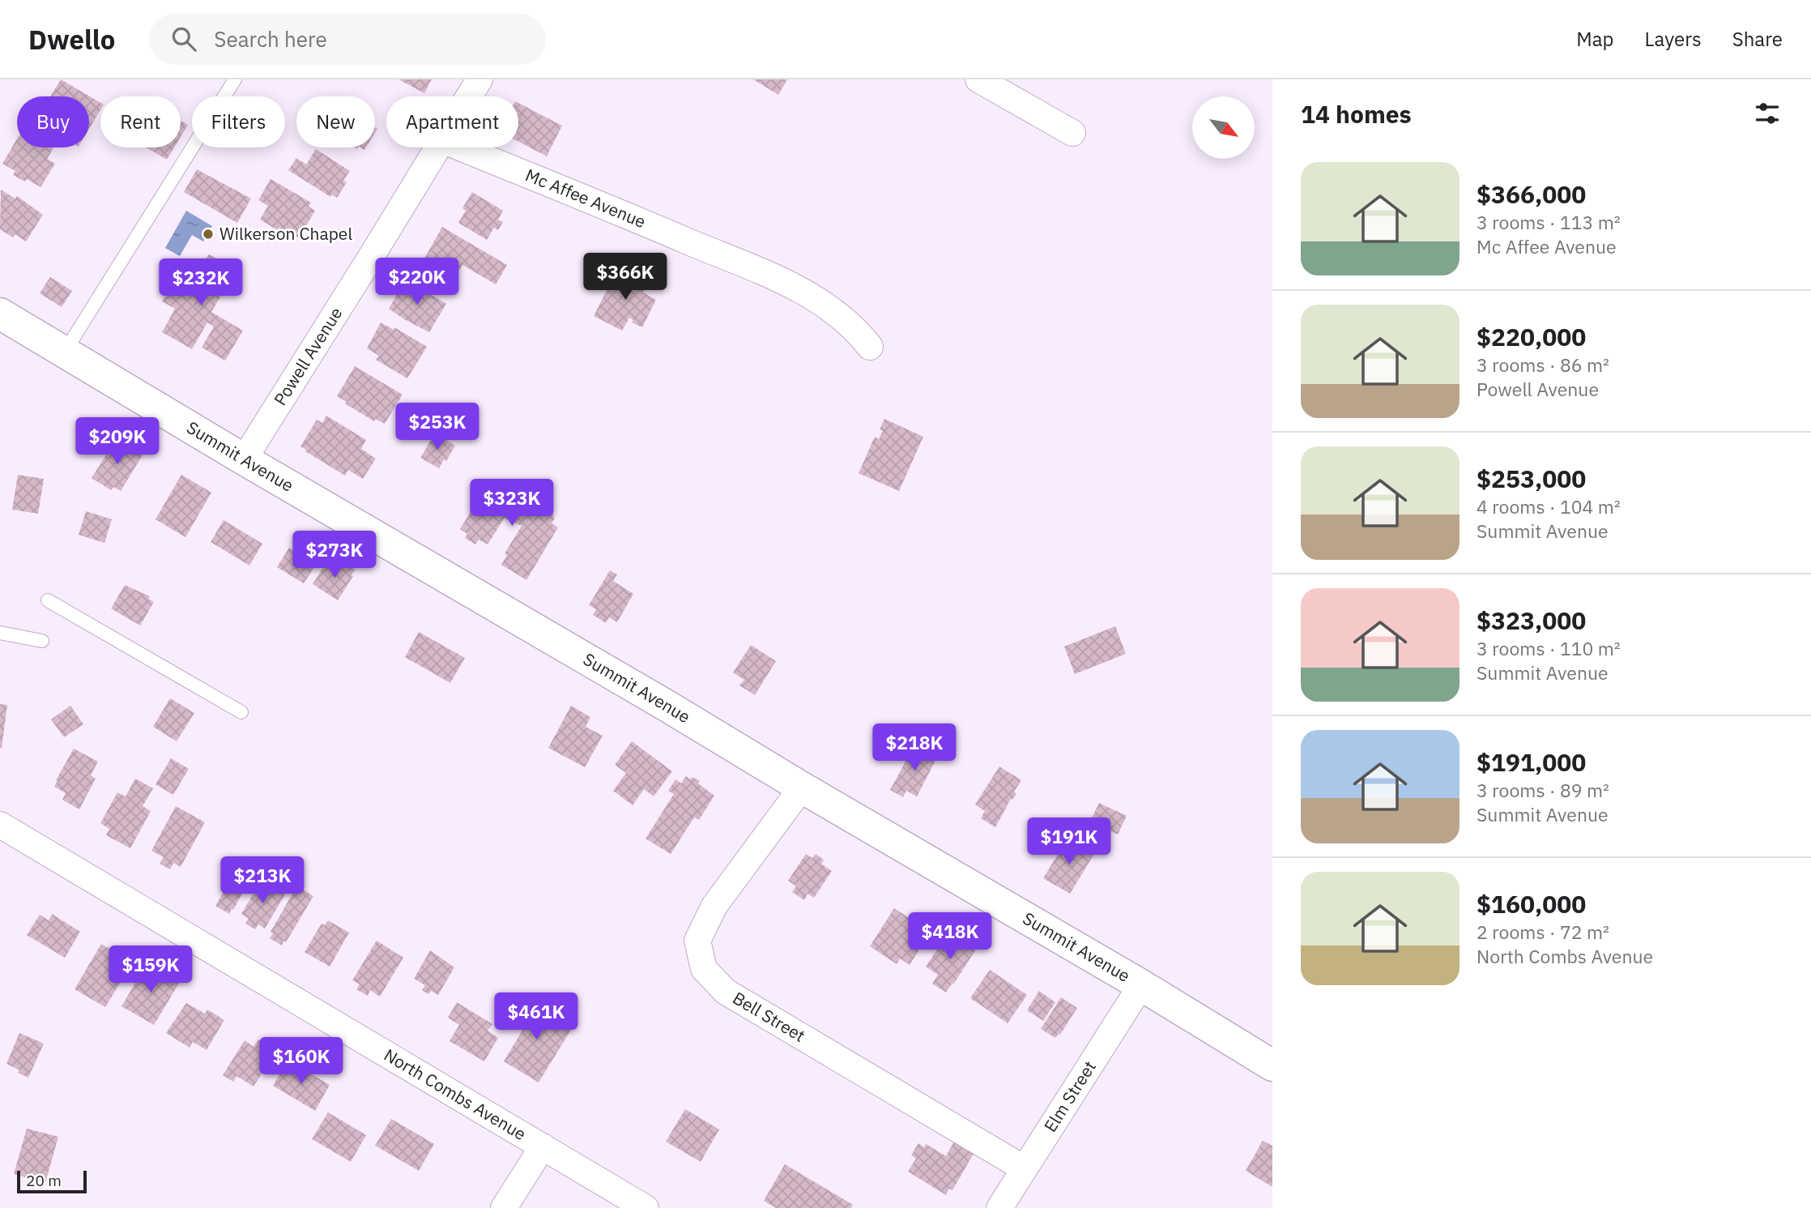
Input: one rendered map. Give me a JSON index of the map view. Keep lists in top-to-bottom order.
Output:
{
  "streets": {
    "street": [
      "Mc Affee Avenue",
      "Powell Avenue",
      "Summit Avenue",
      "Bell Street",
      "North Combs Avenue",
      "Elm Street"
    ]
  },
  "crossings": [
    ["Powell Avenue", "Summit Avenue"],
    ["Summit Avenue", "Bell Street"],
    ["Summit Avenue", "Elm Street"],
    ["Bell Street", "Elm Street"]
  ],
  "places": ["Wilkerson Chapel"],
  "scale_bar": "20 m",
  "north": "bottom right",
  "page": {
    "header": "Dwello",
    "search": "Search here",
    "nav": ["Map", "Layers", "Share"],
    "heading": "14 homes",
    "chip": [
      "Buy",
      "Rent",
      "Filters",
      "New",
      "Apartment"
    ],
    "list": [
      {
        "name": "$366,000",
        "note": "3 rooms · 113 m² · Mc Affee Avenue"
      },
      {
        "name": "$220,000",
        "note": "3 rooms · 86 m² · Powell Avenue"
      },
      {
        "name": "$253,000",
        "note": "4 rooms · 104 m² · Summit Avenue"
      },
      {
        "name": "$323,000",
        "note": "3 rooms · 110 m² · Summit Avenue"
      },
      {
        "name": "$191,000",
        "note": "3 rooms · 89 m² · Summit Avenue"
      },
      {
        "name": "$160,000",
        "note": "2 rooms · 72 m² · North Combs Avenue"
      }
    ],
    "price": [
      "$366K",
      "$220K",
      "$232K",
      "$253K",
      "$209K",
      "$323K",
      "$273K",
      "$218K",
      "$191K",
      "$213K",
      "$418K",
      "$159K",
      "$461K",
      "$160K"
    ],
    "scale": "20 m"
  }
}
